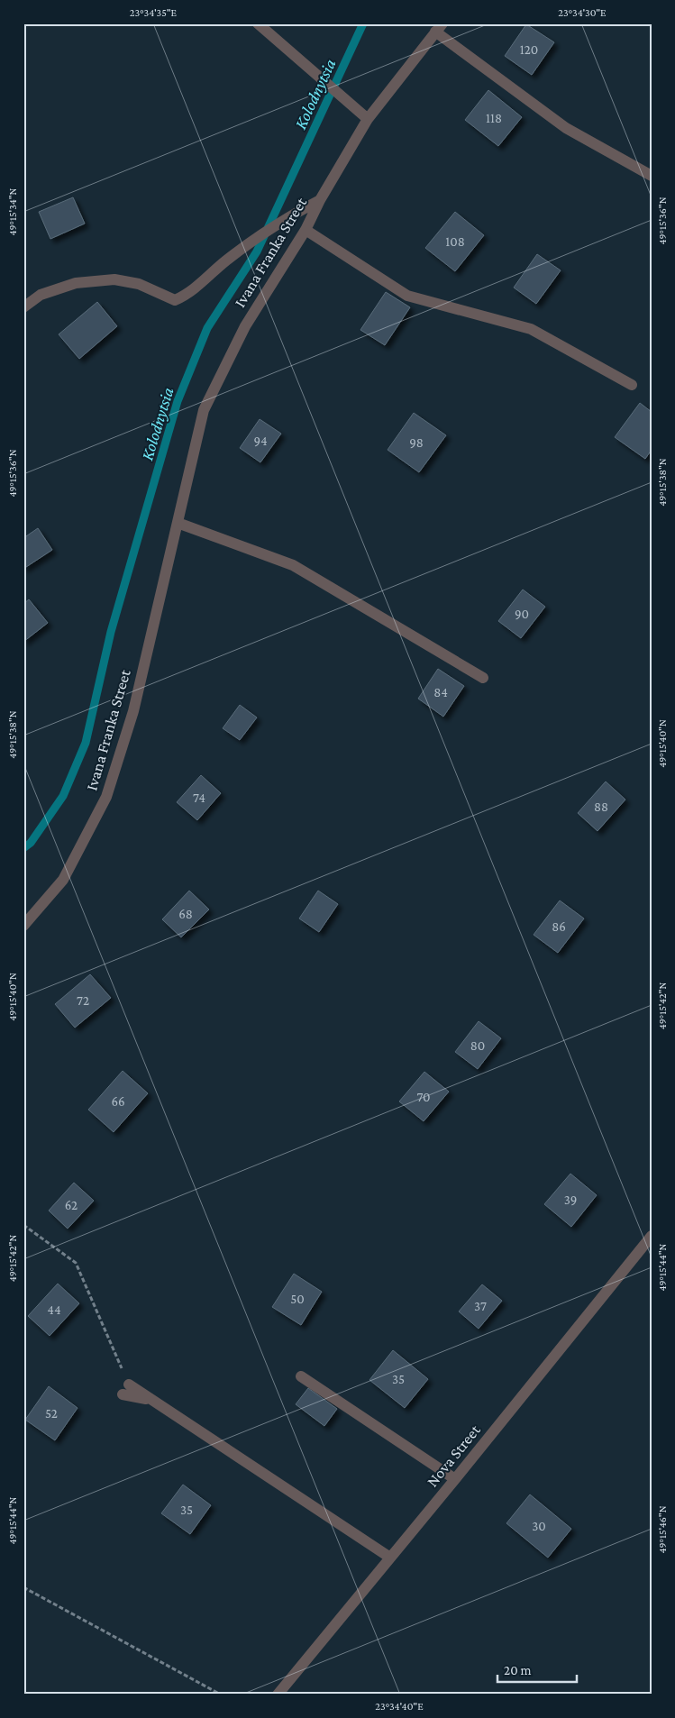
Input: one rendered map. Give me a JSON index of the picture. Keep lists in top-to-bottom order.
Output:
{
  "streets": {
    "street": ["Ivana Franka Street", "Nova Street"]
  },
  "water": ["Kolodnytsia"],
  "house_numbers": [
    "120",
    "118",
    "108",
    "94",
    "98",
    "90",
    "84",
    "74",
    "88",
    "68",
    "86",
    "72",
    "80",
    "70",
    "66",
    "39",
    "62",
    "50",
    "37",
    "44",
    "35",
    "52",
    "35",
    "30"
  ],
  "scale_bar": "20 m",
  "coordinates": [
    "23°34'35\"E",
    "23°34'30\"E",
    "49°15'34\"N",
    "49°15'36\"N",
    "49°15'38\"N",
    "49°15'40\"N",
    "49°15'42\"N",
    "49°15'44\"N",
    "49°15'46\"N",
    "23°34'40\"E"
  ]
}
